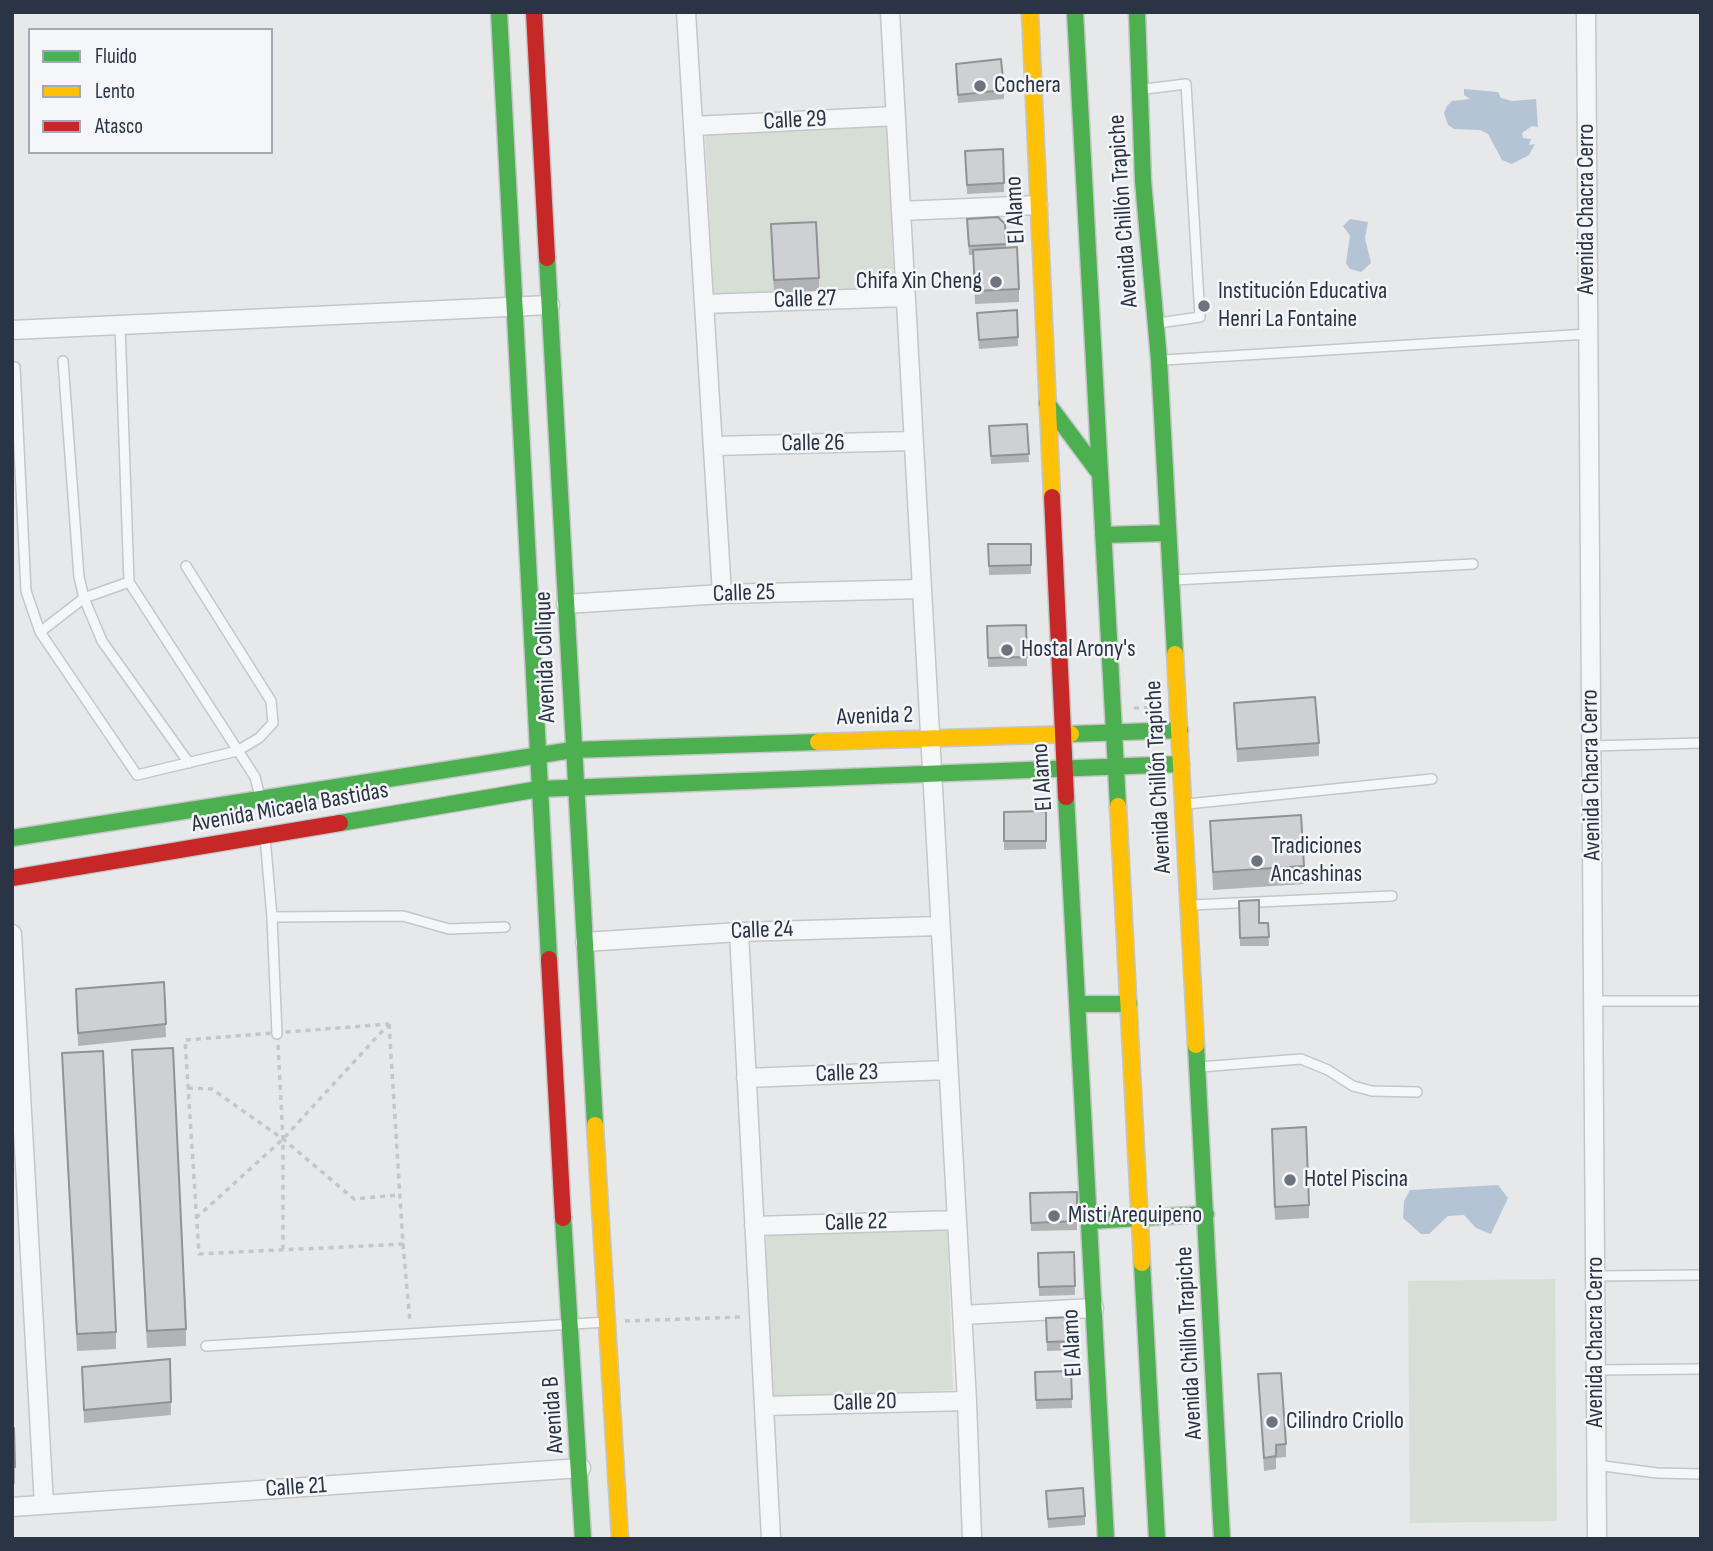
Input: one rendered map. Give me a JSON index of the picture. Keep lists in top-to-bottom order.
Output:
{
  "streets": {
    "main road": [
      "El Alamo",
      "Avenida Chillón Trapiche",
      "Avenida Collique",
      "Avenida 2",
      "Avenida Micaela Bastidas",
      "Avenida B"
    ],
    "street": [
      "Calle 29",
      "Avenida Chacra Cerro",
      "Calle 27",
      "Calle 26",
      "Calle 25",
      "Calle 24",
      "Calle 23",
      "Calle 22",
      "Calle 20",
      "Calle 21"
    ]
  },
  "crossings": [
    ["El Alamo", "Avenida 2"],
    ["Avenida Chillón Trapiche", "Avenida 2"],
    ["Calle 25", "Avenida Collique"],
    ["Avenida Collique", "Avenida 2"],
    ["Avenida Collique", "Avenida Micaela Bastidas"],
    ["Avenida Collique", "Calle 24"],
    ["Avenida 2", "Avenida Micaela Bastidas"],
    ["Avenida Micaela Bastidas", "Avenida B"],
    ["Avenida B", "Calle 21"]
  ],
  "places": [
    "Cochera",
    "Chifa Xin Cheng",
    "Institución Educativa Henri La Fontaine",
    "Hostal Arony's",
    "Tradiciones Ancashinas",
    "Hotel Piscina",
    "Misti Arequipeno",
    "Cilindro Criollo"
  ],
  "legend": ["Fluido", "Lento", "Atasco"]
}
